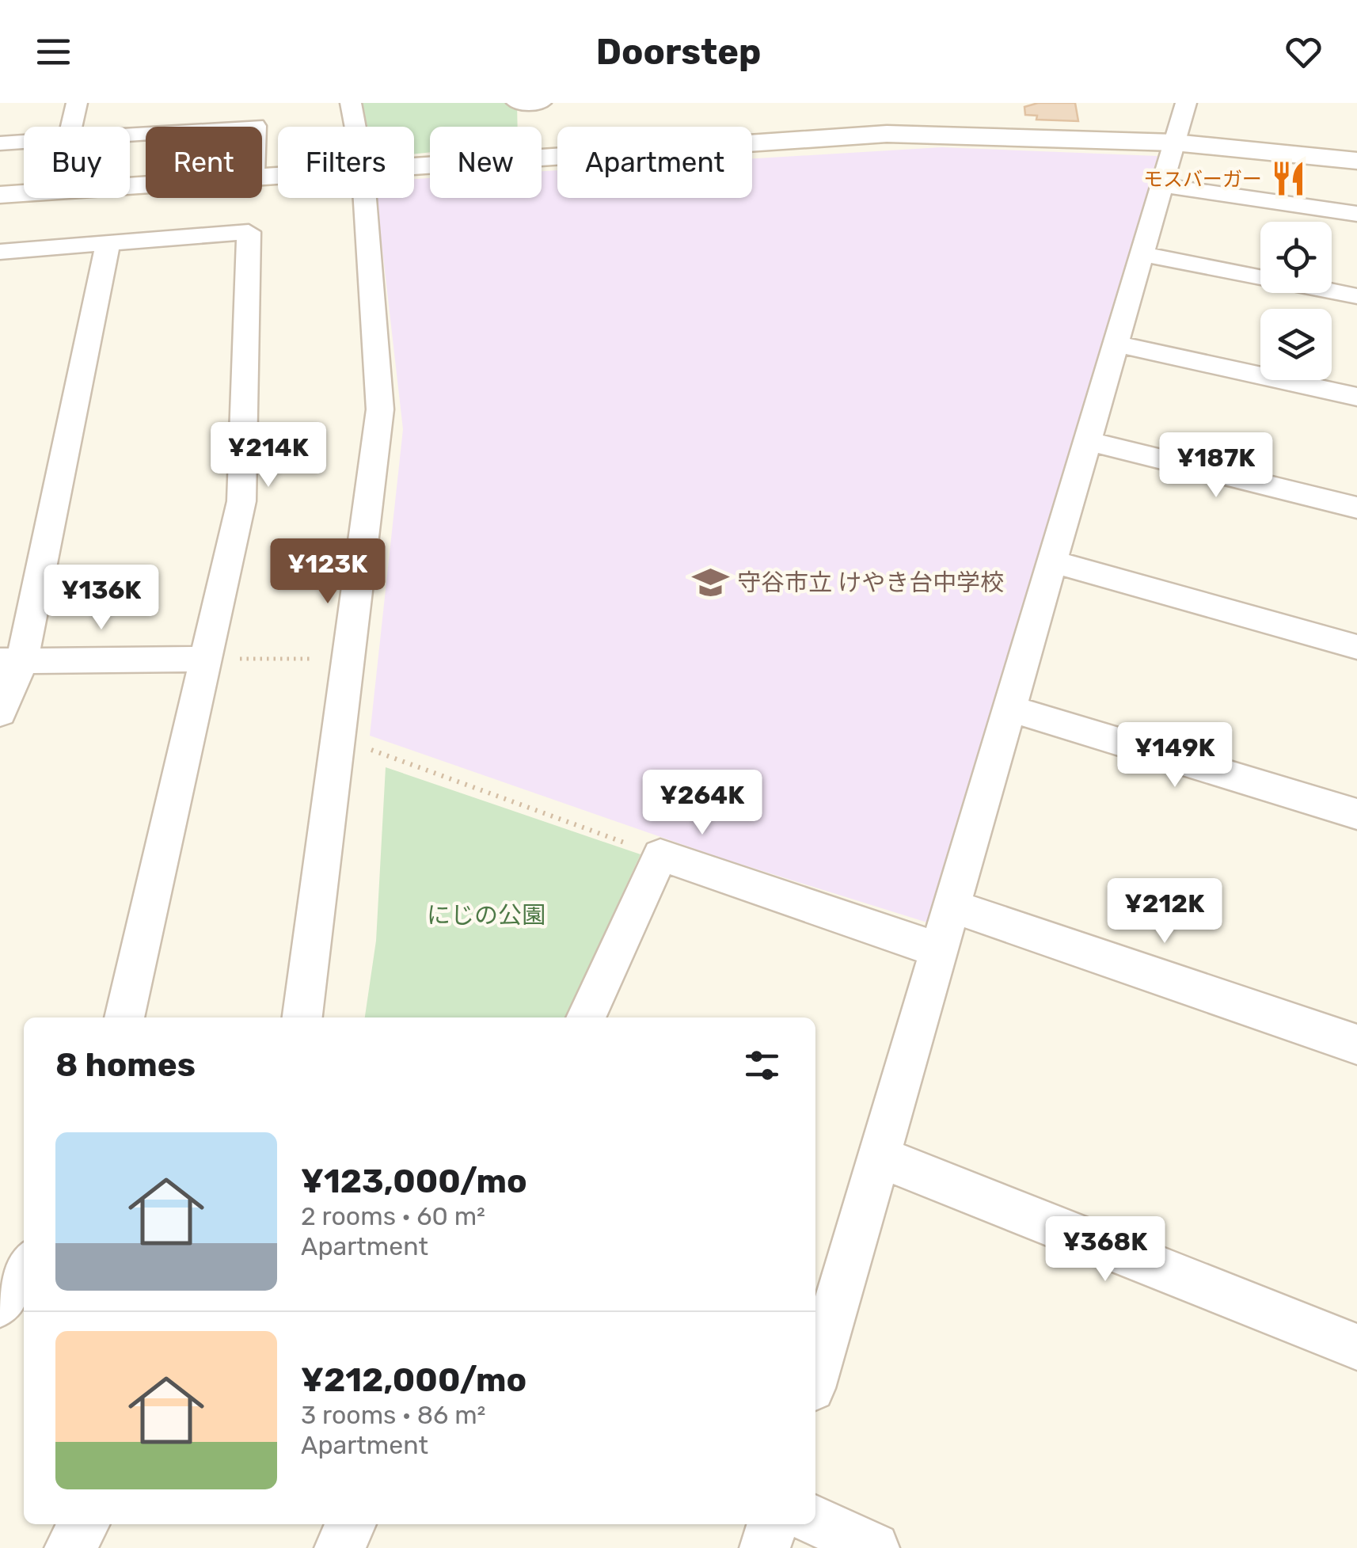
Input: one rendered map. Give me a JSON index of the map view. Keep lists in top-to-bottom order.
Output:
{
  "parks": ["にじの公園"],
  "places": {
    "restaurant": ["モスバーガー"],
    "school or university": ["守谷市立 けやき台中学校"]
  },
  "page": {
    "header": "Doorstep",
    "chip": [
      "Buy",
      "Rent",
      "Filters",
      "New",
      "Apartment"
    ],
    "price": [
      "¥214K",
      "¥187K",
      "¥123K",
      "¥136K",
      "¥149K",
      "¥264K",
      "¥212K",
      "¥368K"
    ],
    "heading": "8 homes",
    "list": [
      {
        "name": "¥123,000/mo",
        "note": "2 rooms · 60 m² · Apartment"
      },
      {
        "name": "¥212,000/mo",
        "note": "3 rooms · 86 m² · Apartment"
      }
    ]
  }
}
